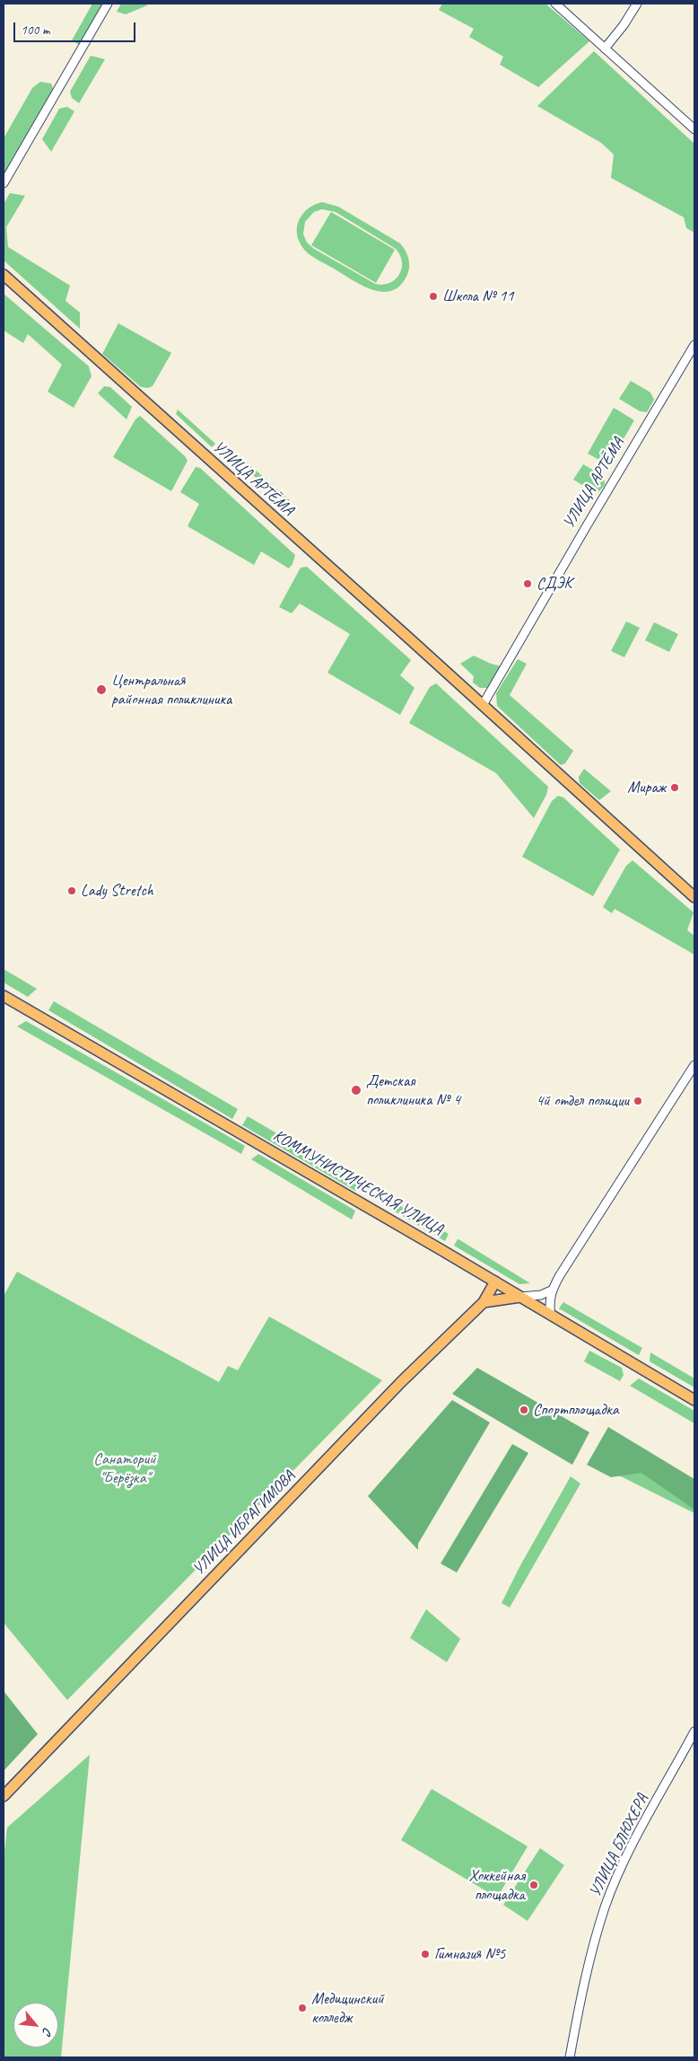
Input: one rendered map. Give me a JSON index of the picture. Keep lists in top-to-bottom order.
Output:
{
  "streets": {
    "main road": ["УЛИЦА АРТЁМА", "КОММУНИСТИЧЕСКАЯ УЛИЦА", "УЛИЦА ИБРАГИМОВА"],
    "street": ["УЛИЦА БЛЮХЕРА"]
  },
  "crossings": [
    ["КОММУНИСТИЧЕСКАЯ УЛИЦА", "УЛИЦА ИБРАГИМОВА"]
  ],
  "parks": ["Санаторий \"Берёзка\""],
  "places": [
    "Школа № 11",
    "СДЭК",
    "Центральная районная поликлиника",
    "Мираж",
    "Lady Stretch",
    "Детская поликлиника № 4",
    "4й отдел полиции",
    "Спортплощадка",
    "Хоккейная площадка",
    "Гимназия №5",
    "Медицинский колледж"
  ],
  "scale_bar": "100 m",
  "north": "bottom right"
}
